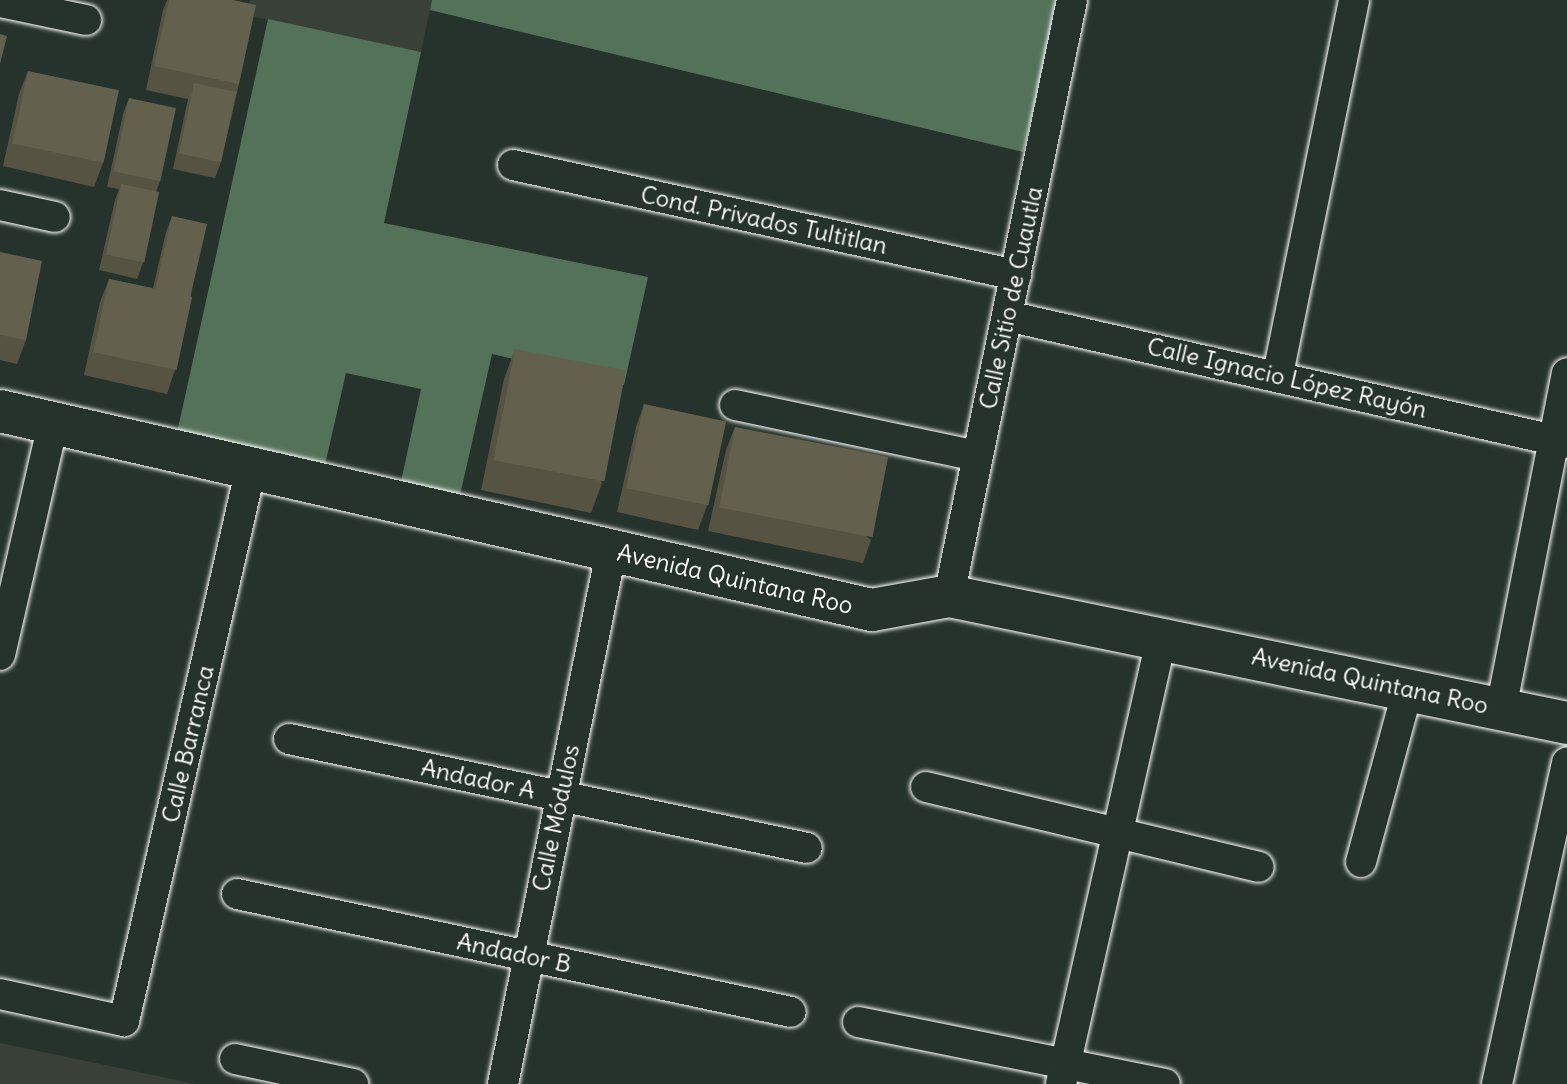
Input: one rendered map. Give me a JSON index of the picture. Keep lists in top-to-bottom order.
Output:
{
  "streets": {
    "main road": ["Avenida Quintana Roo"],
    "street": [
      "Cond. Privados Tultitlan",
      "Calle Sitio de Cuautla",
      "Calle Ignacio López Rayón",
      "Calle Barranca",
      "Andador A",
      "Calle Módulos",
      "Andador B"
    ]
  },
  "crossings": [
    ["Cond. Privados Tultitlan", "Calle Sitio de Cuautla"],
    ["Calle Sitio de Cuautla", "Calle Ignacio López Rayón"],
    ["Calle Sitio de Cuautla", "Avenida Quintana Roo"],
    ["Avenida Quintana Roo", "Calle Barranca"],
    ["Avenida Quintana Roo", "Calle Módulos"],
    ["Andador A", "Calle Módulos"],
    ["Calle Módulos", "Andador B"]
  ]
}
